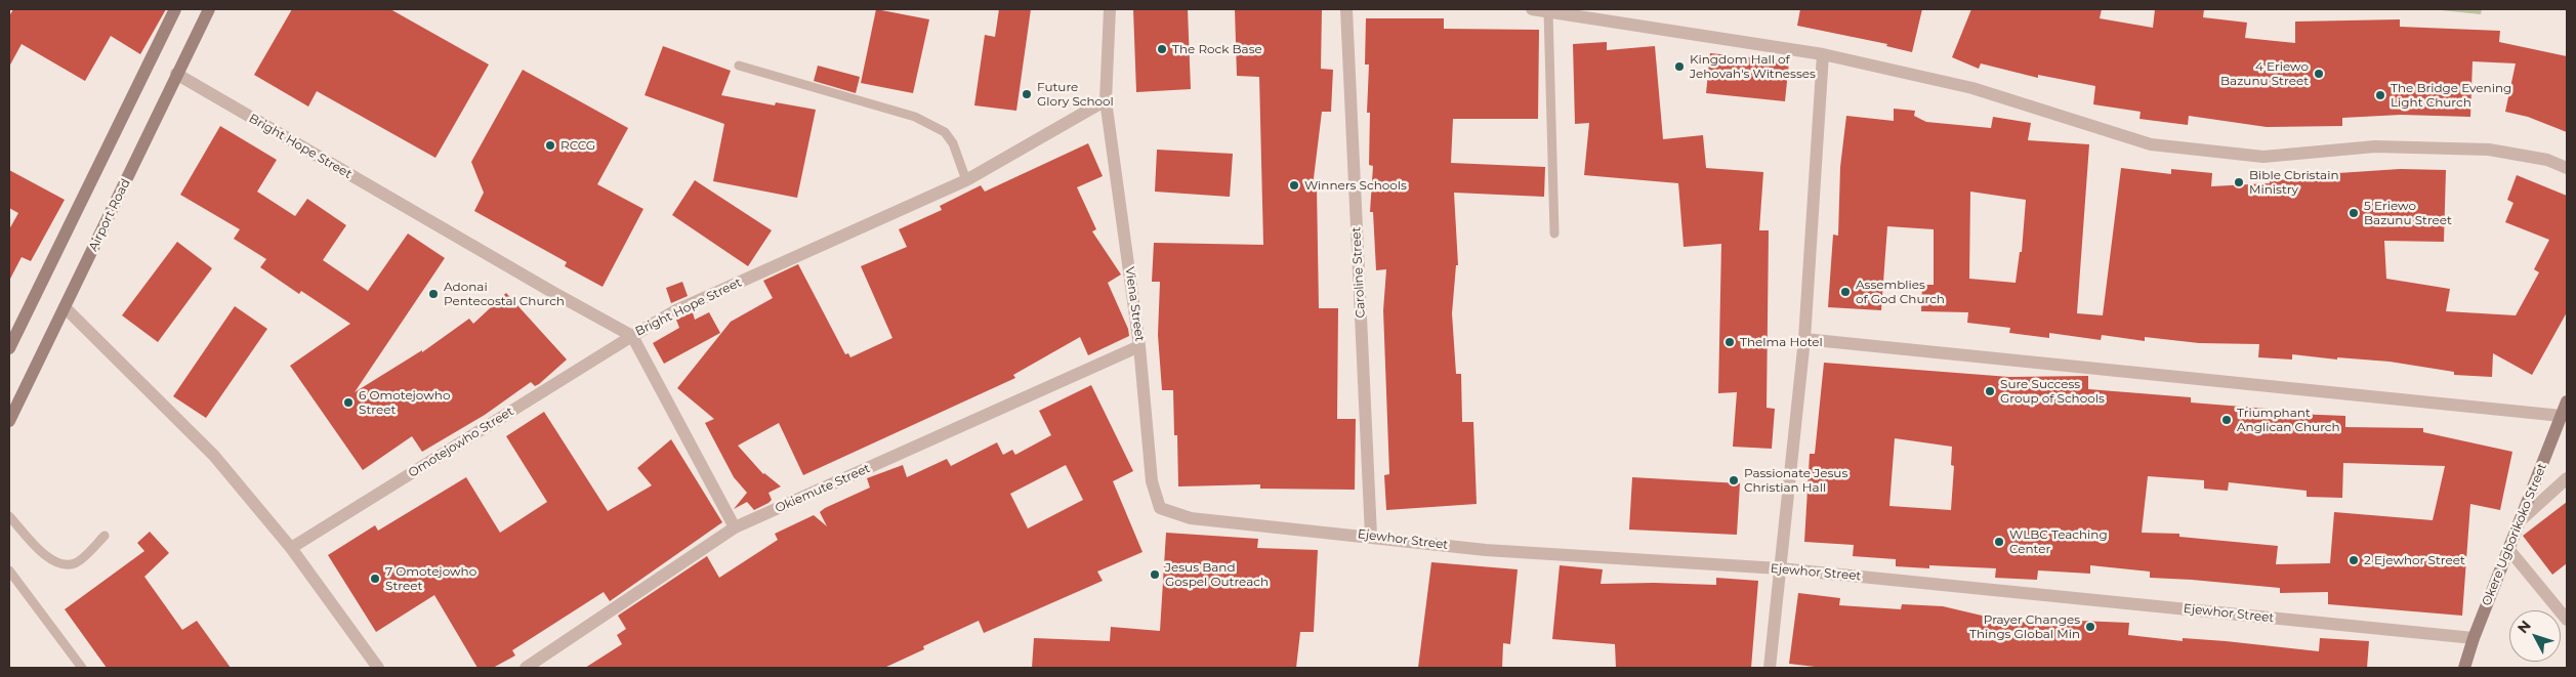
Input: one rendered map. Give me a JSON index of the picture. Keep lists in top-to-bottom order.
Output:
{
  "streets": {
    "main road": ["Airport Road", "Okere Ugborikoko Street"],
    "street": [
      "Bright Hope Street",
      "Caroline Street",
      "Viena Street",
      "Omotejowho Street",
      "Okiemute Street",
      "Ejewhor Street"
    ]
  },
  "crossings": [
    ["Bright Hope Street", "Airport Road"],
    ["Bright Hope Street", "Viena Street"],
    ["Bright Hope Street", "Omotejowho Street"],
    ["Caroline Street", "Ejewhor Street"],
    ["Viena Street", "Okiemute Street"],
    ["Viena Street", "Ejewhor Street"],
    ["Okere Ugborikoko Street", "Ejewhor Street"]
  ],
  "places": [
    "The Rock Base",
    "Kingdom Hall of Jehovah's Witnesses",
    "4 Eriewo Bazunu Street",
    "Future Glory School",
    "The Bridge Evening Light Church",
    "RCCG",
    "Bible Cbristain Ministry",
    "Winners Schools",
    "5 Eriewo Bazunu Street",
    "Assemblies of God Church",
    "Adonai Pentecostal Church",
    "Thelma Hotel",
    "Sure Success Group of Schools",
    "6 Omotejowho Street",
    "Triumphant Anglican Church",
    "Passionate Jesus Christian Hall",
    "WLBC Teaching Center",
    "2 Ejewhor Street",
    "Jesus Band Gospel Outreach",
    "7 Omotejowho Street",
    "Prayer Changes Things Global Min"
  ],
  "north": "top left"
}
